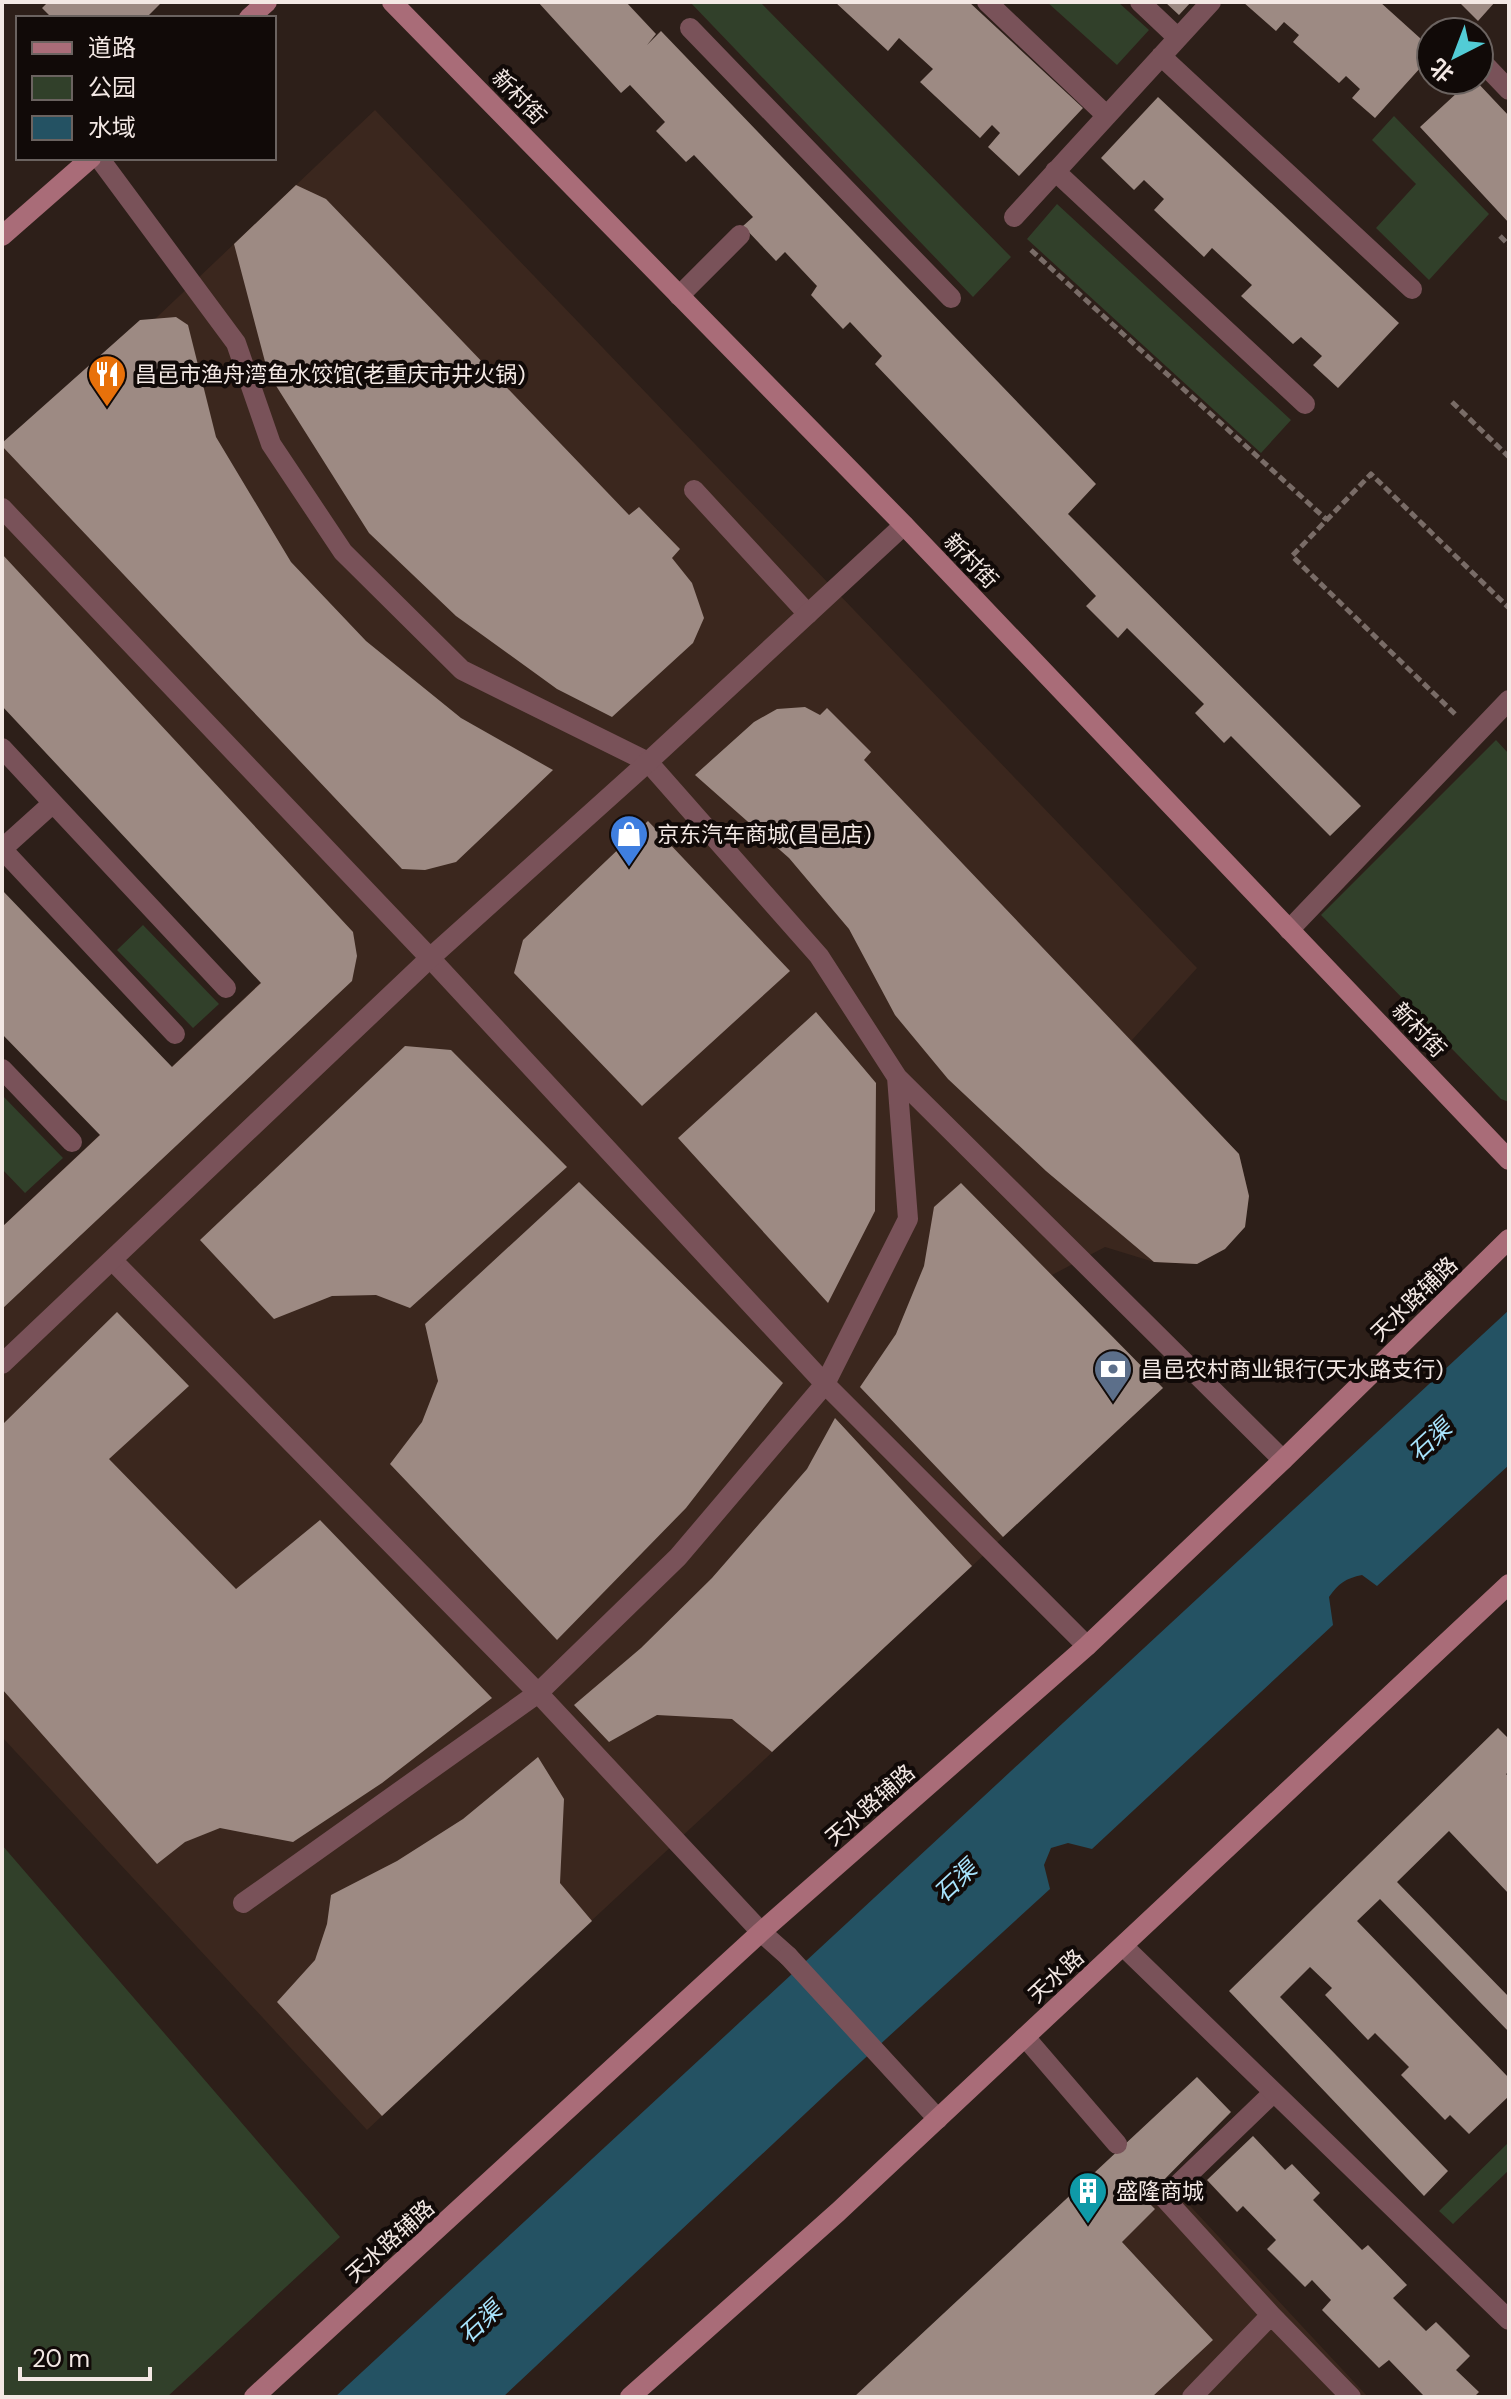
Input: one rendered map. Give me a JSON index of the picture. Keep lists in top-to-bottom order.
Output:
{
  "streets": {
    "street": ["新村街", "天水路辅路", "天水路"]
  },
  "water": ["石渠"],
  "places": {
    "restaurant": ["昌邑市渔舟湾鱼水饺馆(老重庆市井火锅)"],
    "shop": ["京东汽车商城(昌邑店)"],
    "bank": ["昌邑农村商业银行(天水路支行)"],
    "building": ["盛隆商城"]
  },
  "legend": ["道路", "公园", "水域"],
  "scale_bar": "20 m",
  "north": "bottom left"
}
